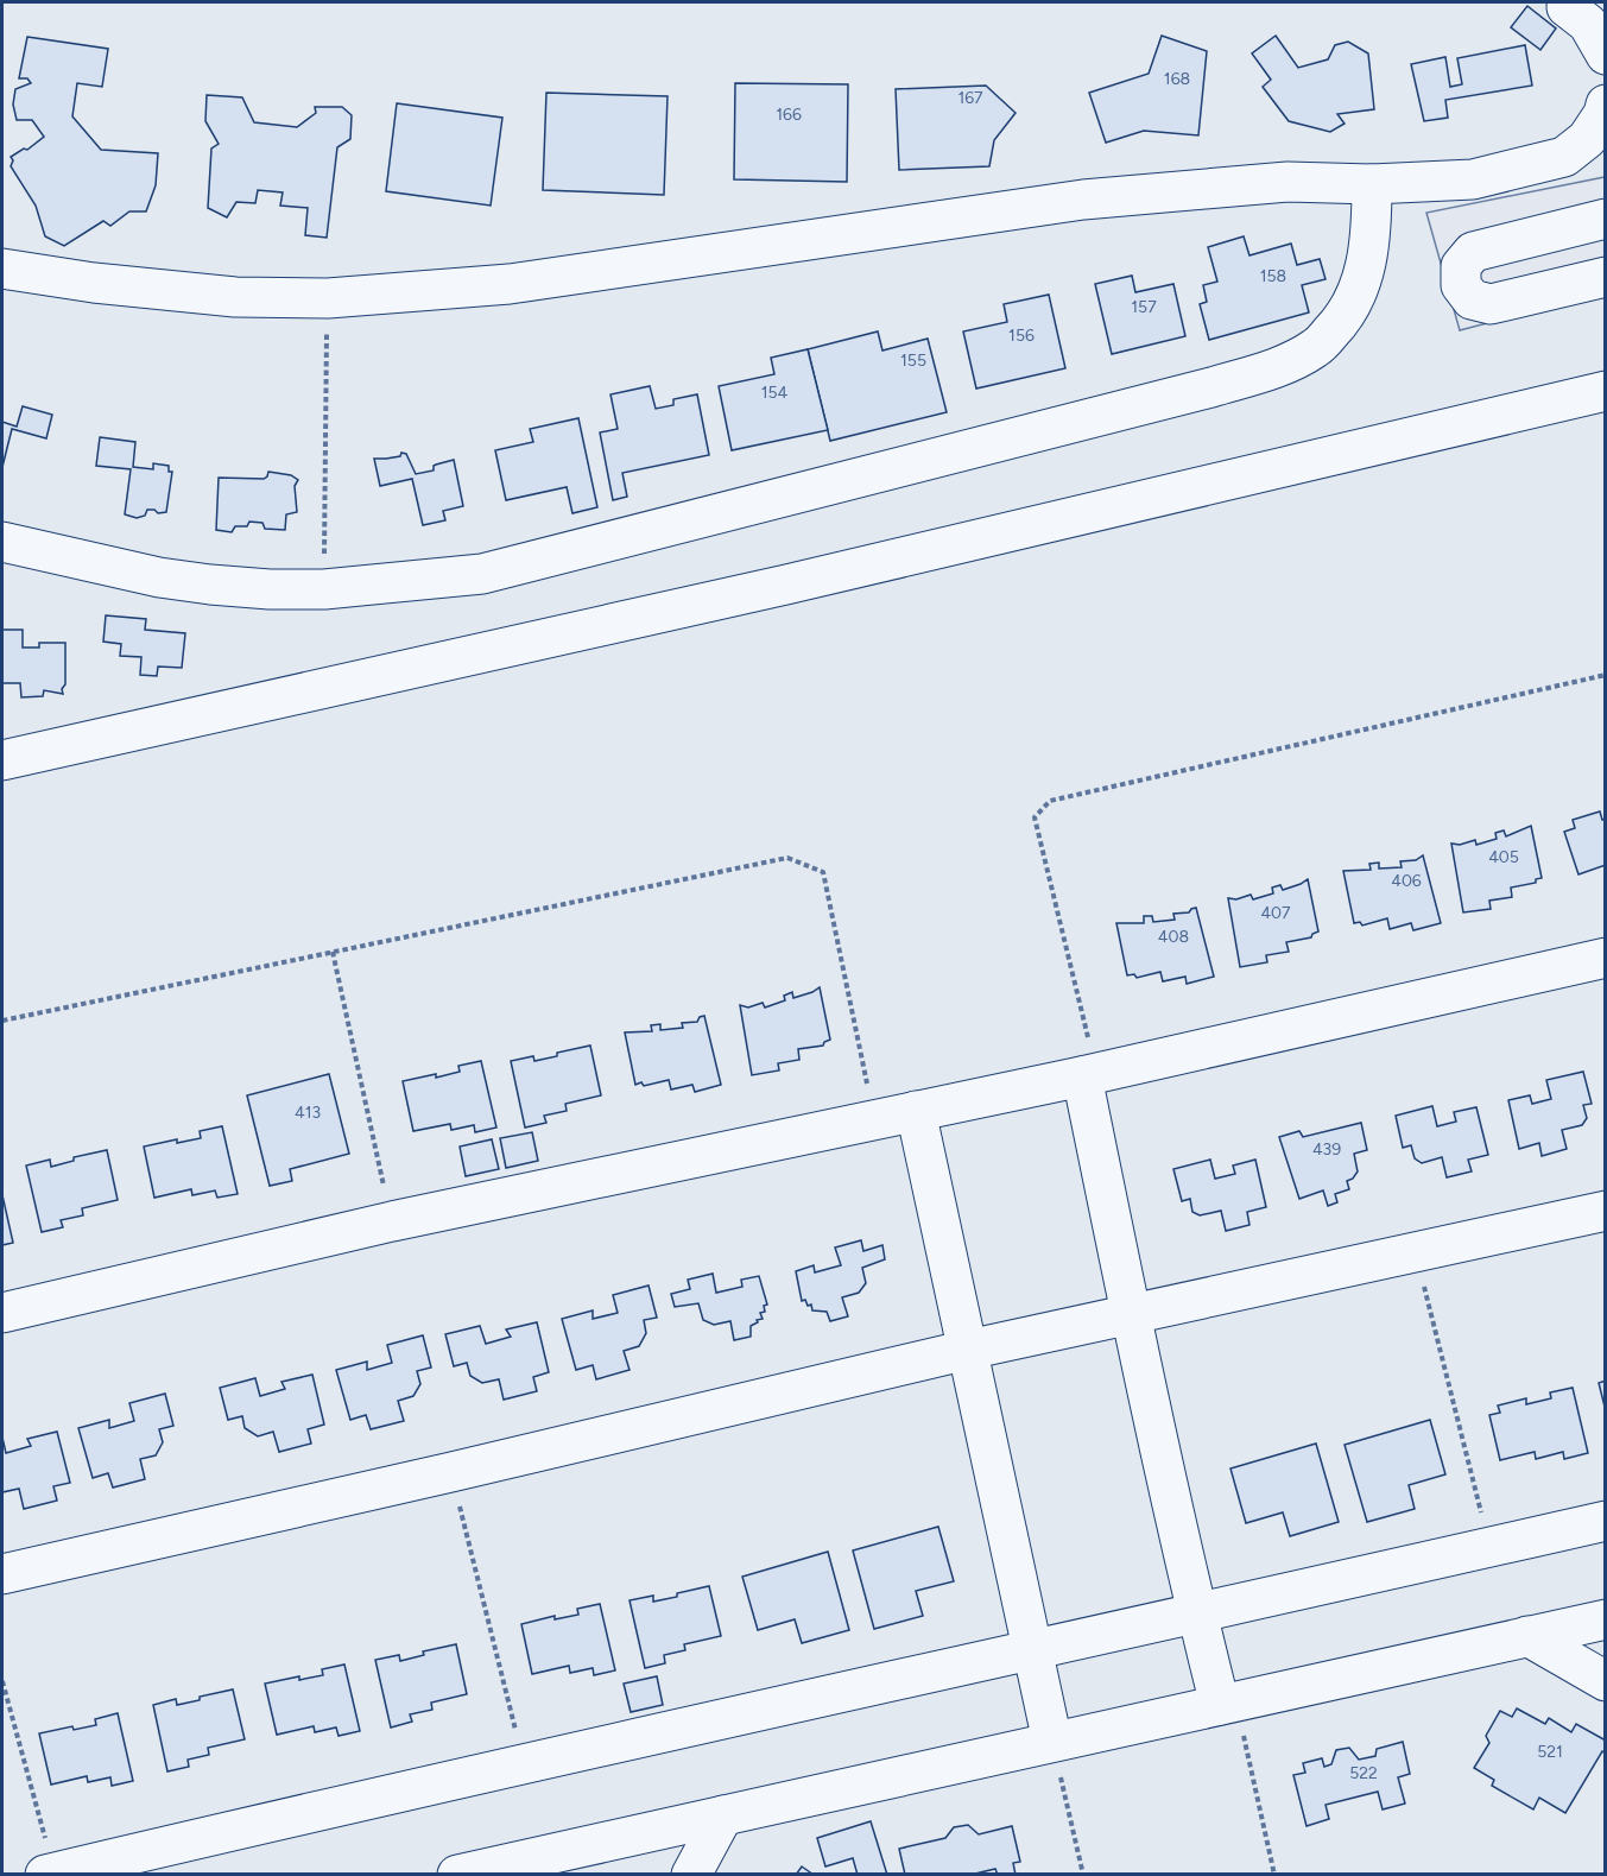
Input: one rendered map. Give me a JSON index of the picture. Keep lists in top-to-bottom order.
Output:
{
  "house_numbers": [
    "168",
    "167",
    "166",
    "158",
    "157",
    "156",
    "155",
    "154",
    "405",
    "406",
    "407",
    "408",
    "413",
    "439",
    "521",
    "522"
  ]
}
